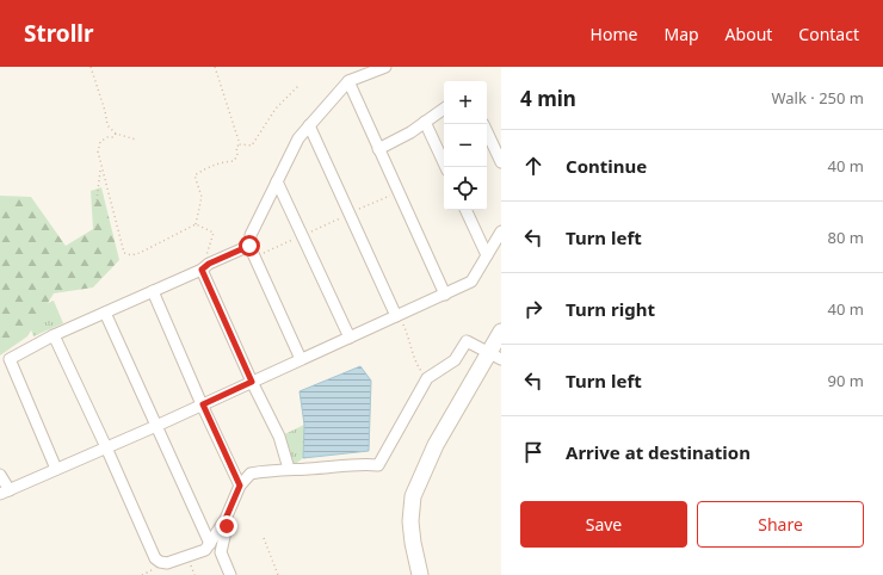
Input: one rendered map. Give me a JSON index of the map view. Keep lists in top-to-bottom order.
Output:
{
  "page": {
    "header": "Strollr",
    "nav": [
      "Home",
      "Map",
      "About",
      "Contact"
    ],
    "heading": ["4 min", "Walk · 250 m"],
    "map_buttons": ["+", "−"],
    "list": [
      ["Continue", "40 m"],
      ["Turn left", "80 m"],
      ["Turn right", "40 m"],
      ["Turn left", "90 m"],
      "Arrive at destination"
    ],
    "buttons": ["Save", "Share"]
  }
}
